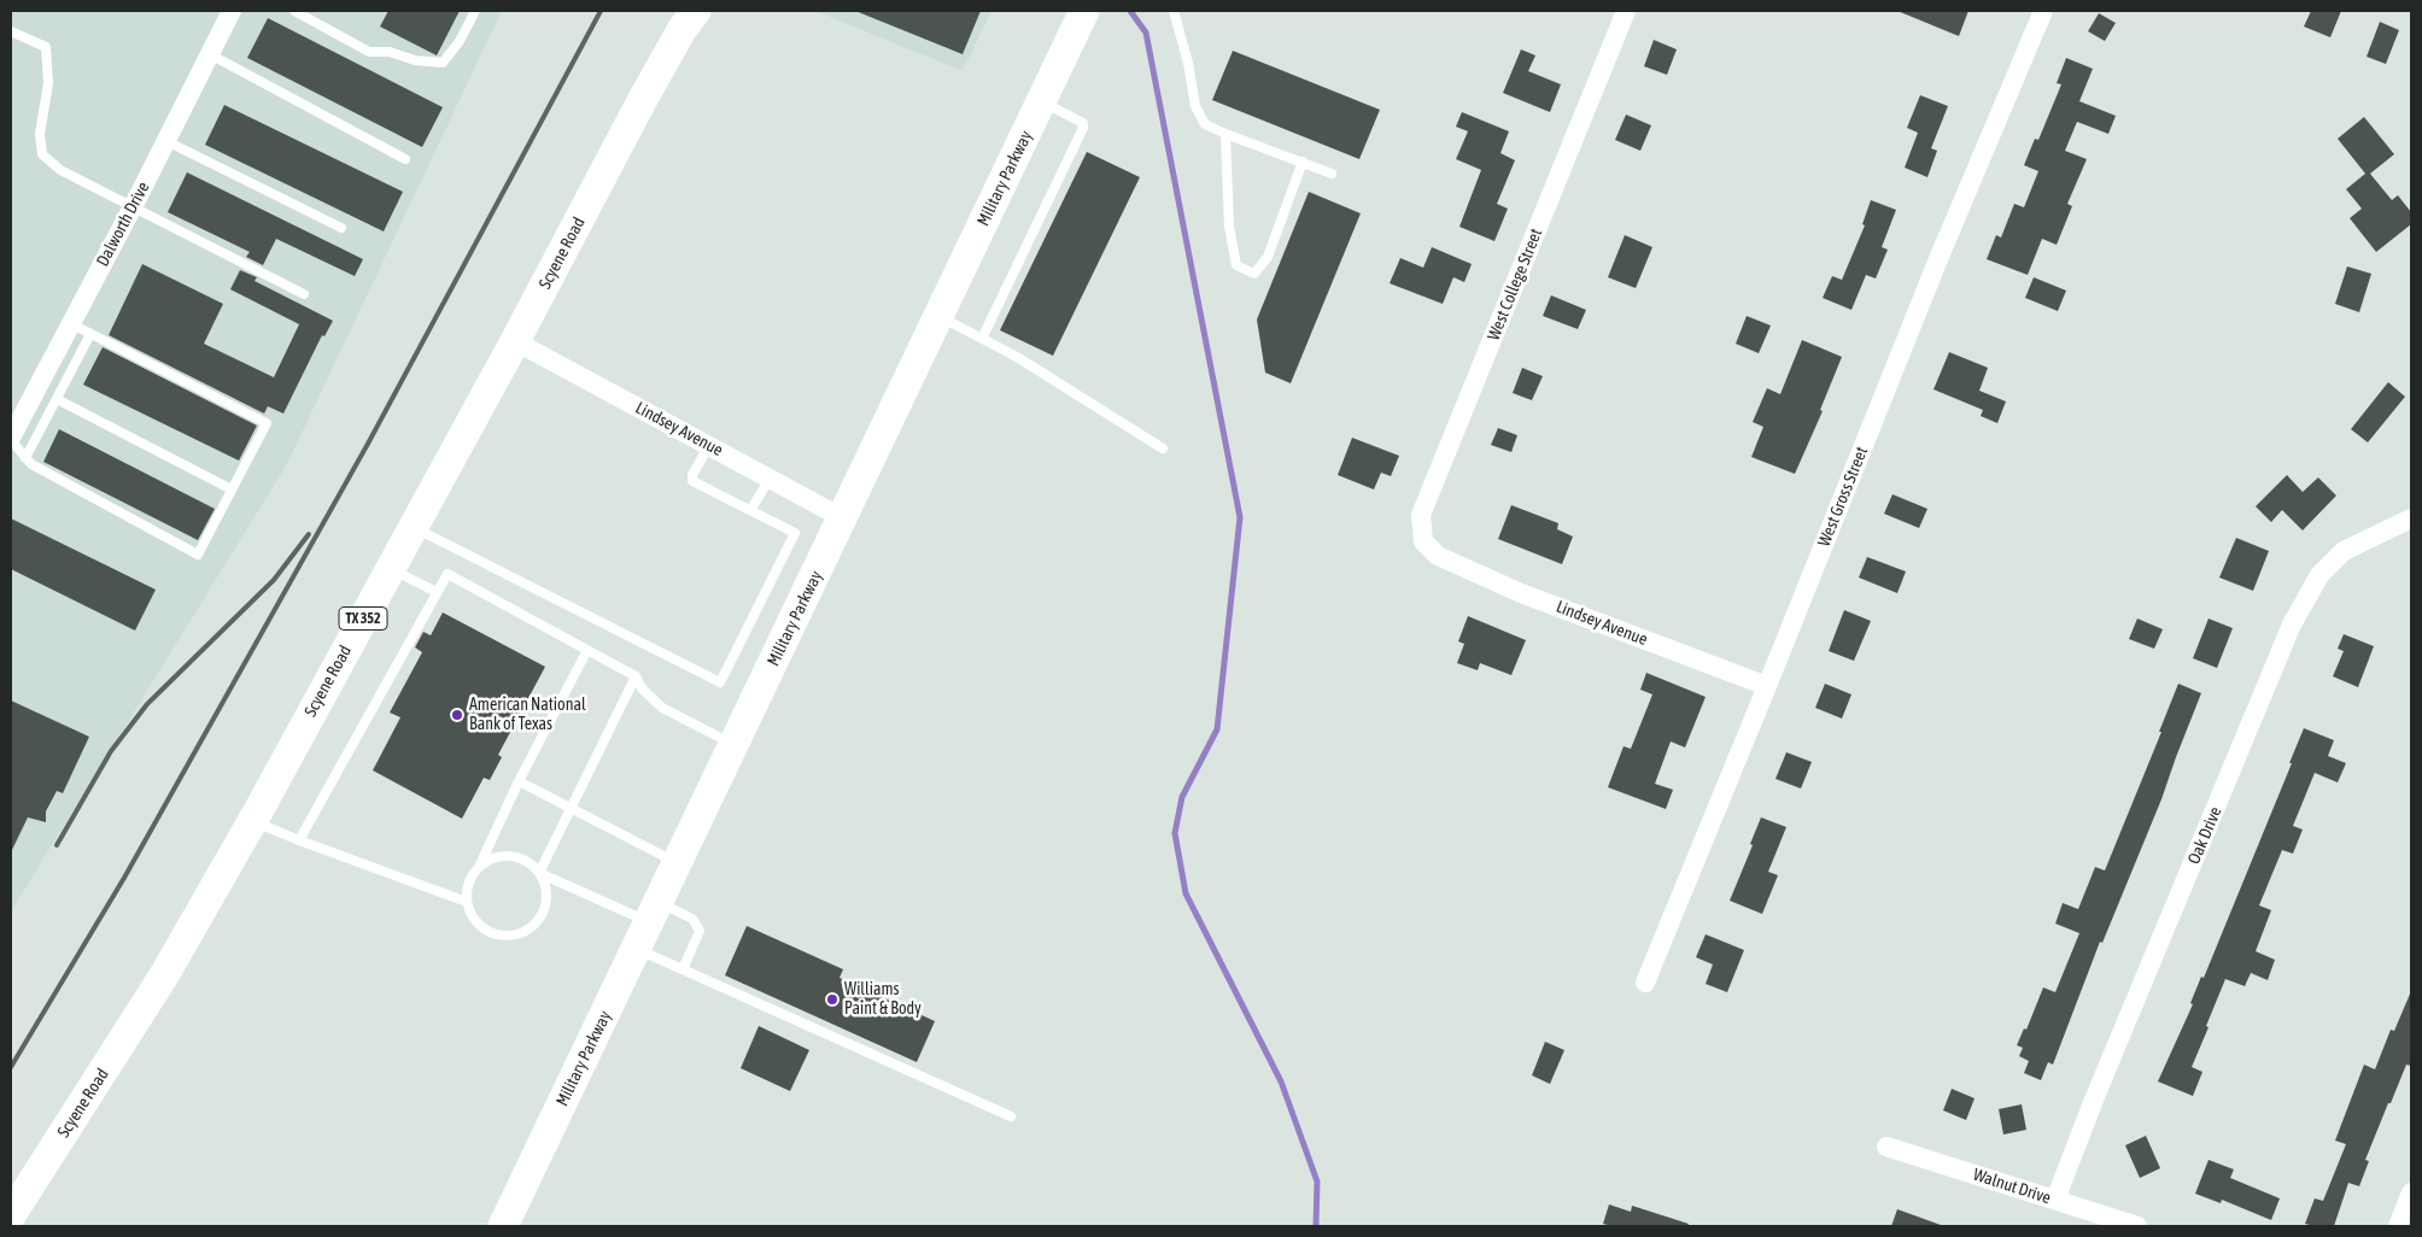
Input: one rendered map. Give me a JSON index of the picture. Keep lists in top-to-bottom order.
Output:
{
  "streets": {
    "main road": ["Military Parkway", "Scyene Road", "TX 352"],
    "street": [
      "Dalworth Drive",
      "West College Street",
      "Lindsey Avenue",
      "West Gross Street",
      "Oak Drive",
      "Walnut Drive"
    ]
  },
  "crossings": [
    ["Military Parkway", "Lindsey Avenue"],
    ["Scyene Road", "Lindsey Avenue"],
    ["West College Street", "Lindsey Avenue"],
    ["Lindsey Avenue", "West Gross Street"],
    ["Oak Drive", "Walnut Drive"]
  ],
  "places": ["American National Bank of Texas", "Williams Paint & Body"]
}
